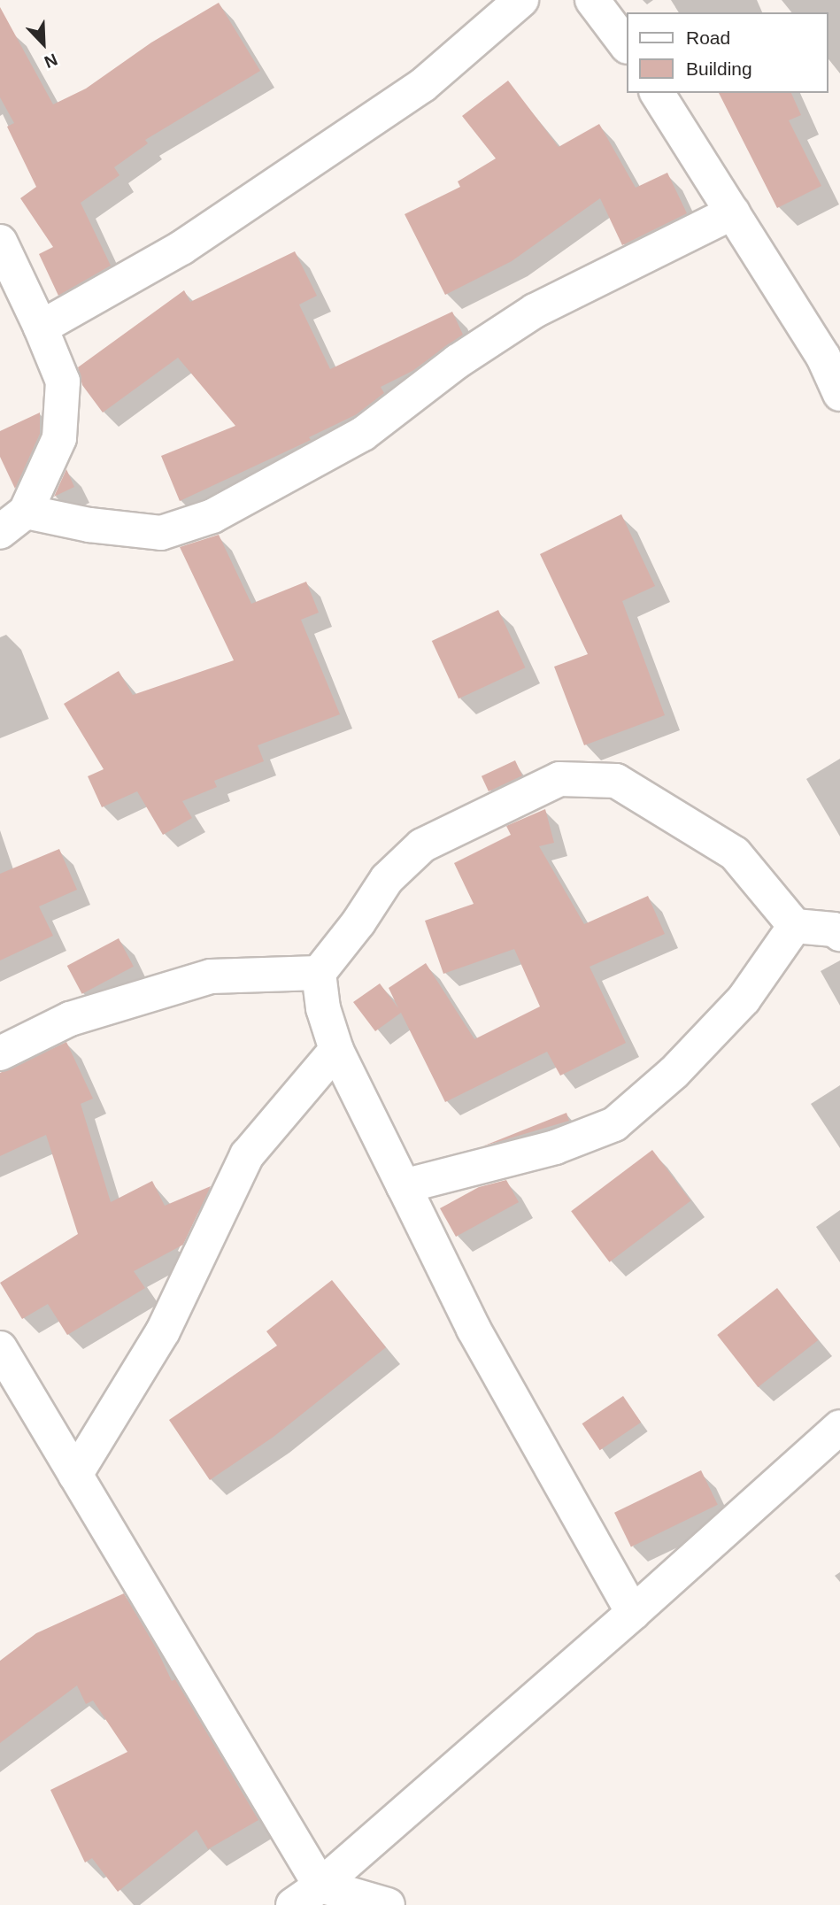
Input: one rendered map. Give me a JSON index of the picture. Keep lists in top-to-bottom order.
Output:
{
  "legend": ["Road", "Building"],
  "north": "bottom right"
}
